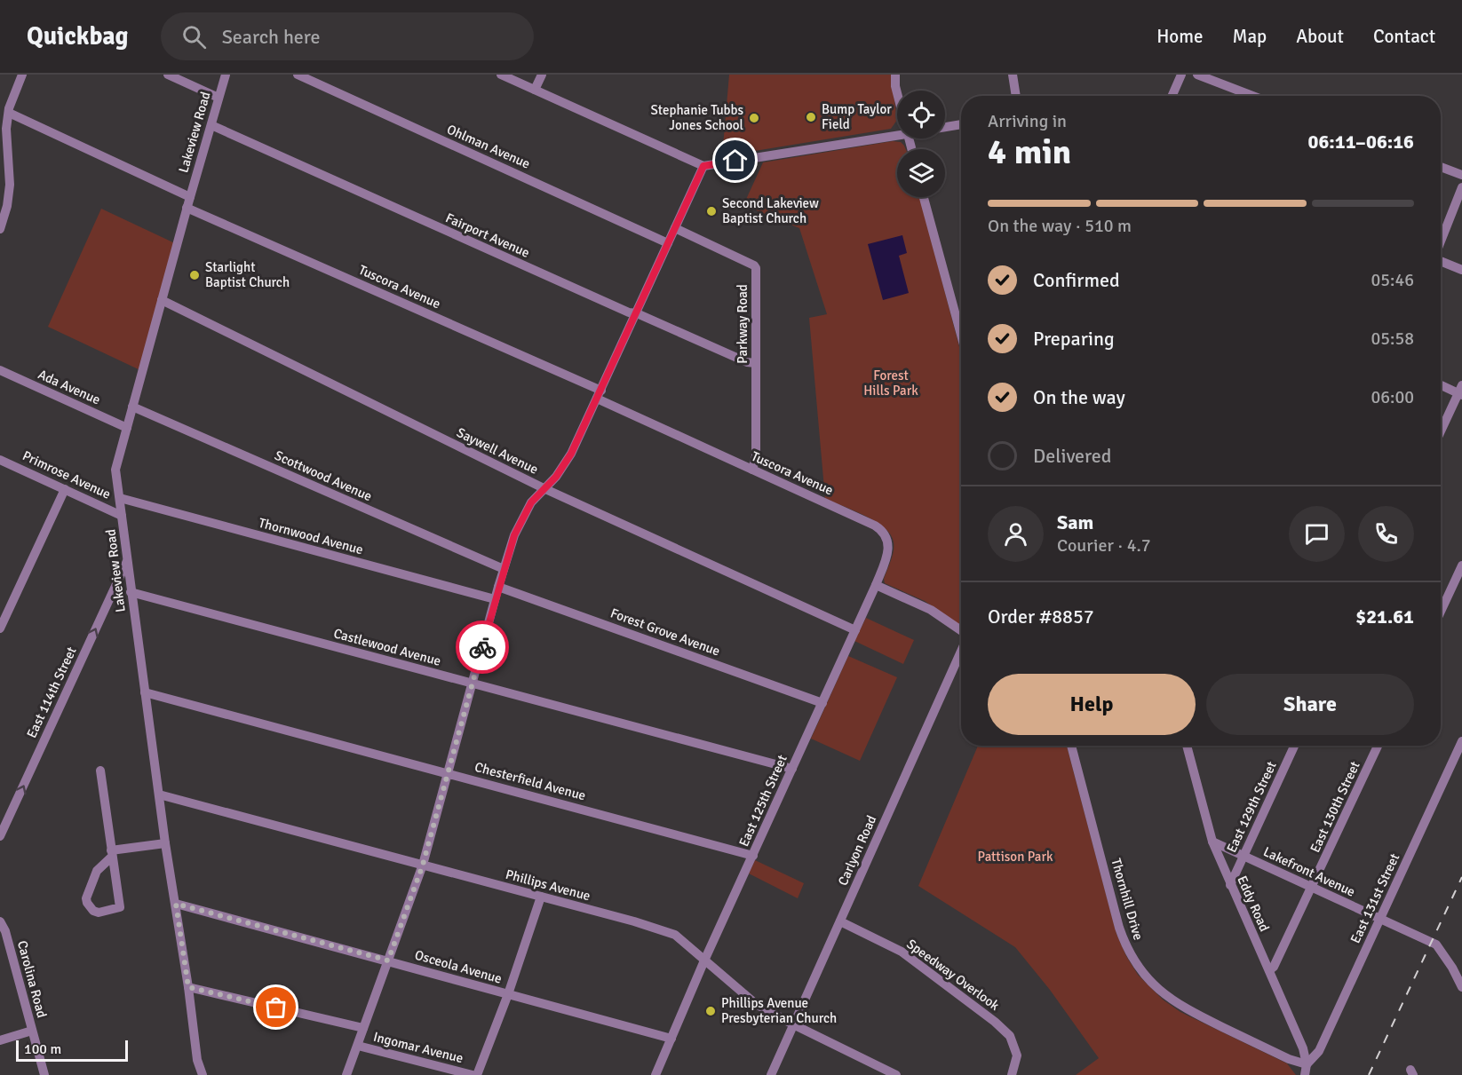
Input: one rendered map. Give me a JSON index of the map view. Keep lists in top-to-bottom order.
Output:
{
  "streets": {
    "street": [
      "Lakeview Road",
      "Ohlman Avenue",
      "Fairport Avenue",
      "Tuscora Avenue",
      "Parkway Road",
      "Ada Avenue",
      "Saywell Avenue",
      "Primrose Avenue",
      "Scottwood Avenue",
      "Thornwood Avenue",
      "Forest Grove Avenue",
      "Castlewood Avenue",
      "East 114th Street",
      "Chesterfield Avenue",
      "East 125th Street",
      "East 129th Street",
      "East 130th Street",
      "Carlyon Road",
      "Lakefront Avenue",
      "Phillips Avenue",
      "East 131st Street",
      "Thornhill Drive",
      "Eddy Road",
      "Osceola Avenue",
      "Speedway Overlook",
      "Carolina Road",
      "Ingomar Avenue"
    ]
  },
  "crossings": [
    ["Lakeview Road", "Fairport Avenue"],
    ["Lakeview Road", "Tuscora Avenue"],
    ["Lakeview Road", "Ada Avenue"],
    ["Lakeview Road", "Saywell Avenue"],
    ["Lakeview Road", "Primrose Avenue"],
    ["Lakeview Road", "Scottwood Avenue"],
    ["Lakeview Road", "Thornwood Avenue"],
    ["Lakeview Road", "Castlewood Avenue"],
    ["Lakeview Road", "East 114th Street"],
    ["Lakeview Road", "Chesterfield Avenue"],
    ["Lakeview Road", "Phillips Avenue"],
    ["Lakeview Road", "Osceola Avenue"],
    ["Lakeview Road", "Ingomar Avenue"],
    ["Fairport Avenue", "Parkway Road"],
    ["Tuscora Avenue", "Parkway Road"],
    ["Tuscora Avenue", "East 125th Street"],
    ["Saywell Avenue", "East 125th Street"],
    ["Forest Grove Avenue", "East 125th Street"],
    ["Castlewood Avenue", "East 125th Street"],
    ["Chesterfield Avenue", "East 125th Street"],
    ["East 125th Street", "Phillips Avenue"],
    ["East 125th Street", "Osceola Avenue"],
    ["East 129th Street", "Lakefront Avenue"],
    ["East 129th Street", "Eddy Road"],
    ["East 130th Street", "Lakefront Avenue"],
    ["East 130th Street", "Eddy Road"],
    ["Carlyon Road", "Phillips Avenue"],
    ["Carlyon Road", "Speedway Overlook"],
    ["Lakefront Avenue", "East 131st Street"],
    ["Lakefront Avenue", "Eddy Road"],
    ["East 131st Street", "Thornhill Drive"],
    ["East 131st Street", "Eddy Road"],
    ["Thornhill Drive", "Eddy Road"]
  ],
  "one_way": ["East 114th Street"],
  "parks": ["Forest Hills Park", "Pattison Park"],
  "places": [
    "Bump Taylor Field",
    "Stephanie Tubbs Jones School",
    "Second Lakeview Baptist Church",
    "Starlight Baptist Church",
    "Phillips Avenue Presbyterian Church"
  ],
  "scale_bar": "100 m",
  "page": {
    "header": "Quickbag",
    "search": "Search here",
    "nav": [
      "Home",
      "Map",
      "About",
      "Contact"
    ],
    "heading": ["4 min", "Arriving in", "06:11–06:16"],
    "panel": [
      "Sam",
      "Courier · 4.7",
      "Order #8857",
      "$21.61"
    ],
    "bar": "On the way · 510 m",
    "list": [
      ["Confirmed", "05:46"],
      ["Preparing", "05:58"],
      ["On the way", "06:00"],
      "Delivered"
    ],
    "buttons": ["Help", "Share"],
    "scale": "100 m"
  }
}
